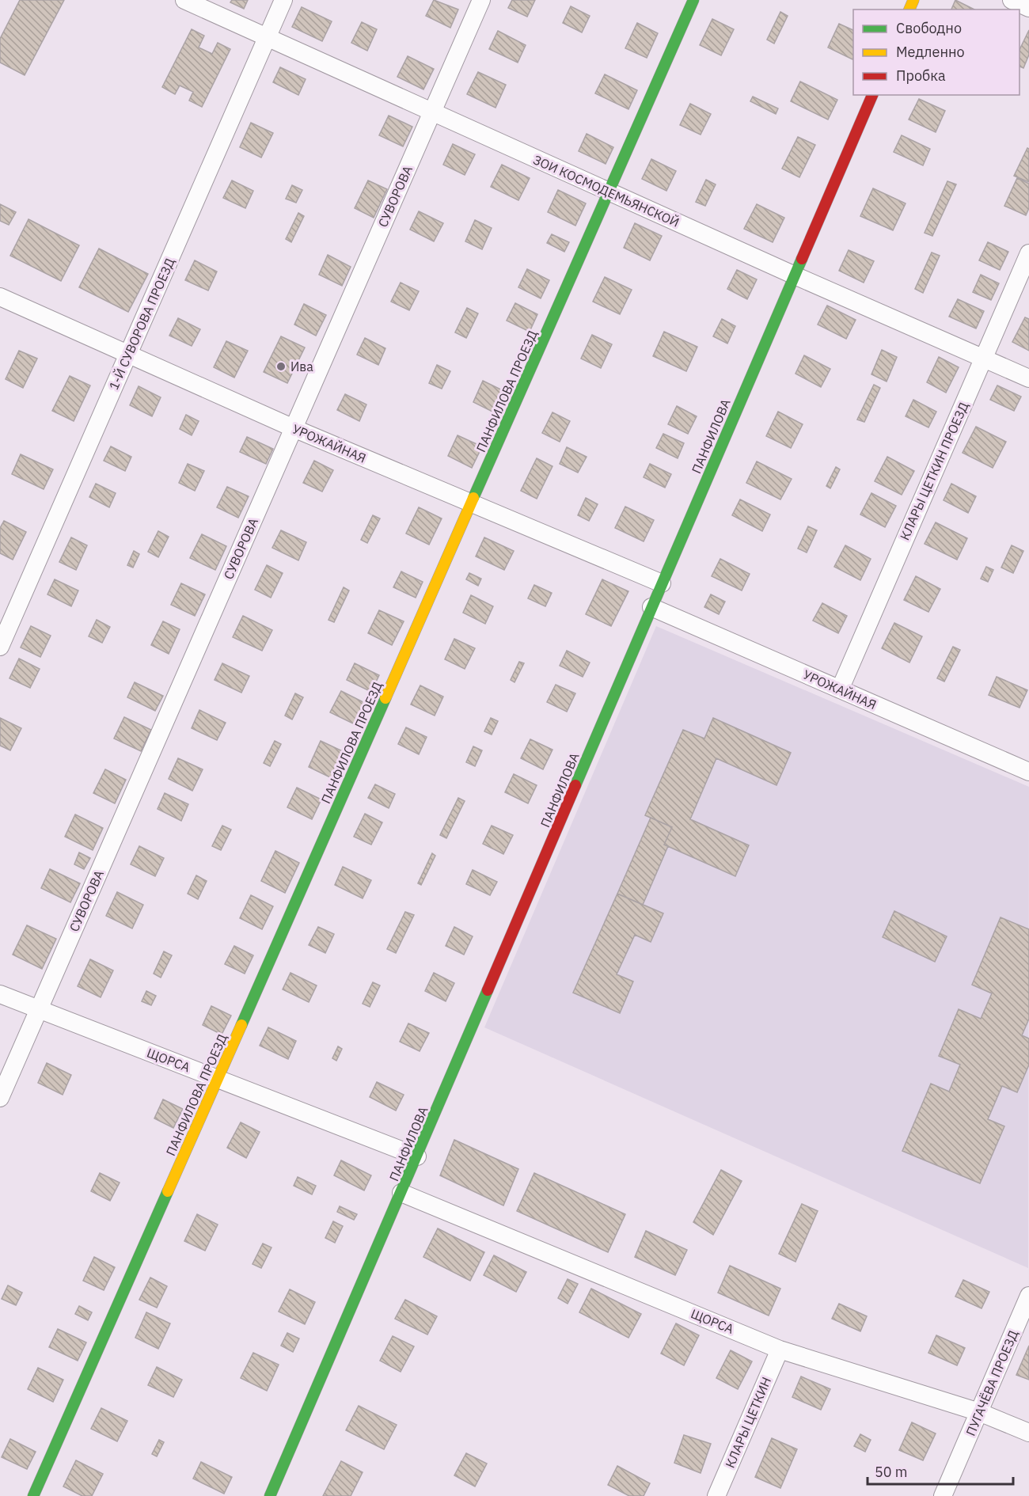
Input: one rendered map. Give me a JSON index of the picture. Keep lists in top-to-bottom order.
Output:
{
  "streets": {
    "street": [
      "ЗОИ КОСМОДЕМЬЯНСКОЙ",
      "СУВОРОВА",
      "1-Й СУВОРОВА ПРОЕЗД",
      "ПАНФИЛОВА ПРОЕЗД",
      "ПАНФИЛОВА",
      "УРОЖАЙНАЯ",
      "КЛАРЫ ЦЕТКИН ПРОЕЗД",
      "ЩОРСА",
      "ПУГАЧЁВА ПРОЕЗД",
      "КЛАРЫ ЦЕТКИН"
    ]
  },
  "crossings": [
    ["ЗОИ КОСМОДЕМЬЯНСКОЙ", "СУВОРОВА"],
    ["ЗОИ КОСМОДЕМЬЯНСКОЙ", "1-Й СУВОРОВА ПРОЕЗД"],
    ["ЗОИ КОСМОДЕМЬЯНСКОЙ", "ПАНФИЛОВА ПРОЕЗД"],
    ["ЗОИ КОСМОДЕМЬЯНСКОЙ", "ПАНФИЛОВА"],
    ["ЗОИ КОСМОДЕМЬЯНСКОЙ", "КЛАРЫ ЦЕТКИН ПРОЕЗД"],
    ["СУВОРОВА", "УРОЖАЙНАЯ"],
    ["СУВОРОВА", "ЩОРСА"],
    ["1-Й СУВОРОВА ПРОЕЗД", "УРОЖАЙНАЯ"],
    ["ПАНФИЛОВА ПРОЕЗД", "УРОЖАЙНАЯ"],
    ["ПАНФИЛОВА ПРОЕЗД", "ЩОРСА"],
    ["ПАНФИЛОВА", "УРОЖАЙНАЯ"],
    ["ПАНФИЛОВА", "ЩОРСА"],
    ["УРОЖАЙНАЯ", "КЛАРЫ ЦЕТКИН ПРОЕЗД"],
    ["ЩОРСА", "ПУГАЧЁВА ПРОЕЗД"],
    ["ЩОРСА", "КЛАРЫ ЦЕТКИН"]
  ],
  "places": ["Ива"],
  "legend": ["Свободно", "Медленно", "Пробка"],
  "scale_bar": "50 m"
}
